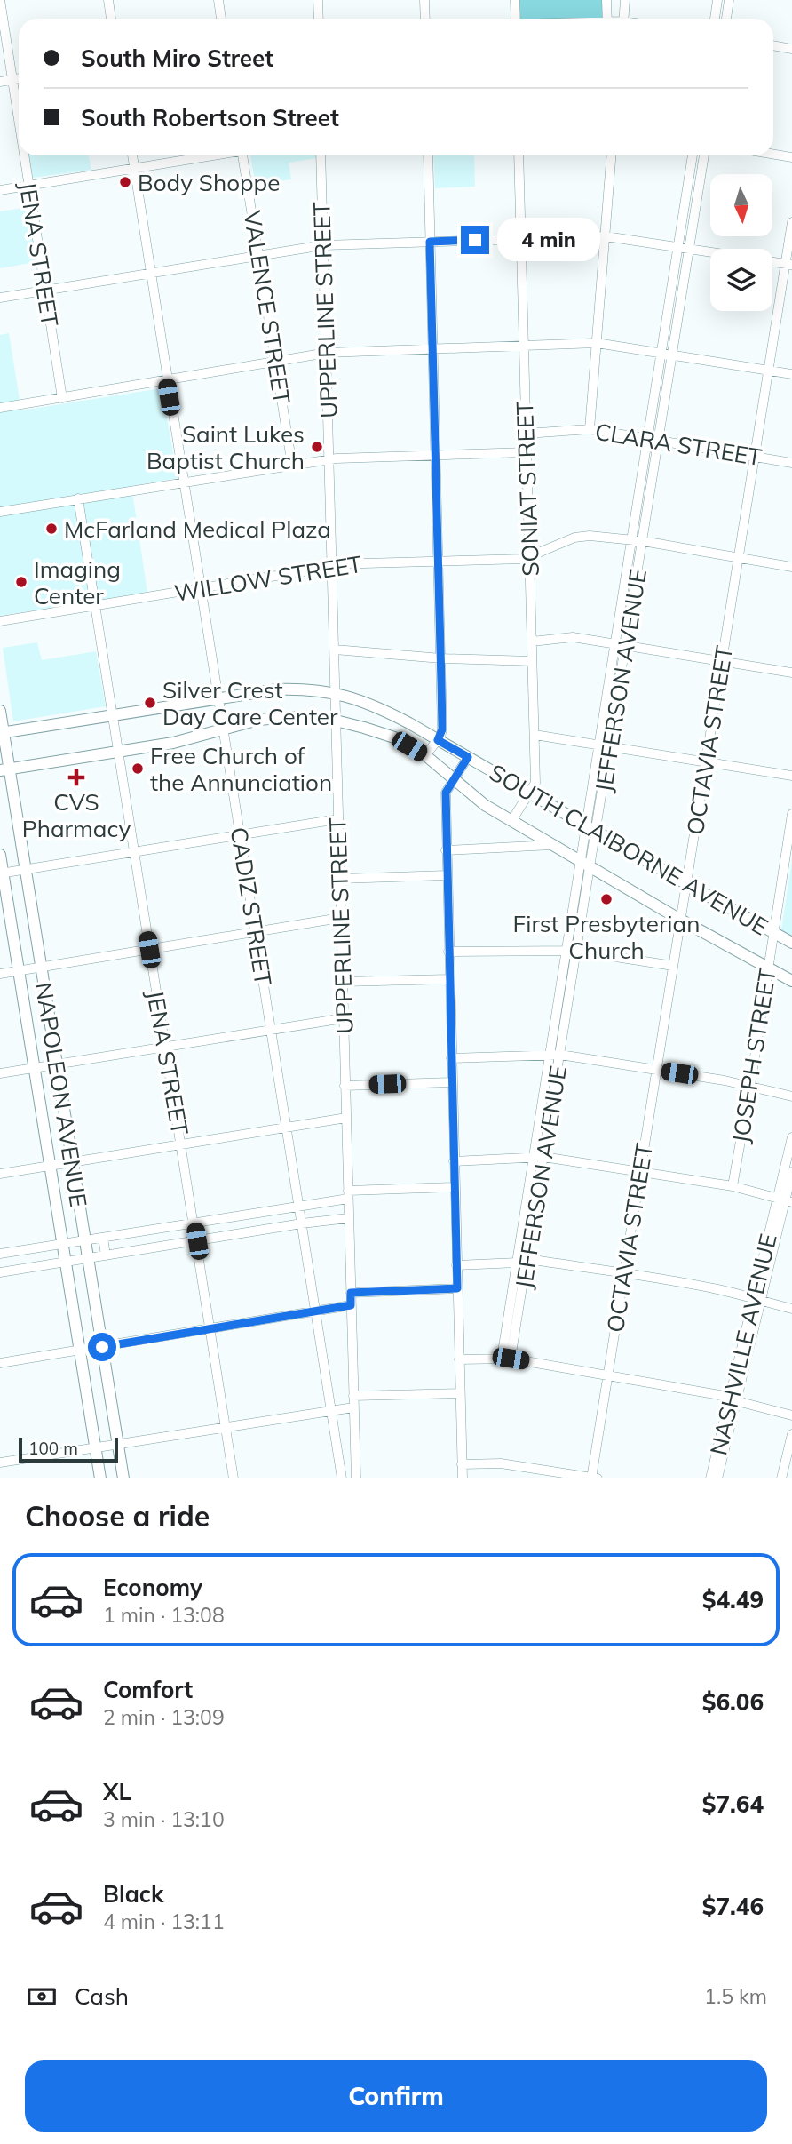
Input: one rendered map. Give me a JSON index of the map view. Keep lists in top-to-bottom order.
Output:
{
  "streets": {
    "main road": ["SOUTH CLAIBORNE AVENUE", "NAPOLEON AVENUE"],
    "street": [
      "JENA STREET",
      "VALENCE STREET",
      "UPPERLINE STREET",
      "CLARA STREET",
      "SONIAT STREET",
      "WILLOW STREET",
      "JEFFERSON AVENUE",
      "OCTAVIA STREET",
      "CADIZ STREET",
      "JOSEPH STREET",
      "NASHVILLE AVENUE"
    ]
  },
  "crossings": [
    ["JENA STREET", "WILLOW STREET"],
    ["JENA STREET", "SOUTH CLAIBORNE AVENUE"],
    ["UPPERLINE STREET", "WILLOW STREET"],
    ["UPPERLINE STREET", "SOUTH CLAIBORNE AVENUE"],
    ["CLARA STREET", "SONIAT STREET"],
    ["CLARA STREET", "JEFFERSON AVENUE"],
    ["CLARA STREET", "OCTAVIA STREET"],
    ["SONIAT STREET", "WILLOW STREET"],
    ["SONIAT STREET", "SOUTH CLAIBORNE AVENUE"],
    ["WILLOW STREET", "JEFFERSON AVENUE"],
    ["WILLOW STREET", "OCTAVIA STREET"],
    ["WILLOW STREET", "CADIZ STREET"],
    ["JEFFERSON AVENUE", "SOUTH CLAIBORNE AVENUE"],
    ["OCTAVIA STREET", "SOUTH CLAIBORNE AVENUE"],
    ["SOUTH CLAIBORNE AVENUE", "CADIZ STREET"],
    ["SOUTH CLAIBORNE AVENUE", "JOSEPH STREET"],
    ["SOUTH CLAIBORNE AVENUE", "NAPOLEON AVENUE"]
  ],
  "places": {
    "other": [
      "Body Shoppe",
      "Saint Lukes Baptist Church",
      "McFarland Medical Plaza",
      "Imaging Center",
      "Silver Crest Day Care Center",
      "Free Church of the Annunciation",
      "First Presbyterian Church"
    ],
    "health": ["CVS Pharmacy"]
  },
  "scale_bar": "100 m",
  "north": "bottom",
  "page": {
    "banner": ["South Miro Street", "South Robertson Street"],
    "bubble": "4 min",
    "scale": "100 m",
    "heading": "Choose a ride",
    "list": [
      {
        "name": "Economy",
        "note": "1 min · 13:08",
        "value": "$4.49"
      },
      {
        "name": "Comfort",
        "note": "2 min · 13:09",
        "value": "$6.06"
      },
      {
        "name": "XL",
        "note": "3 min · 13:10",
        "value": "$7.64"
      },
      {
        "name": "Black",
        "note": "4 min · 13:11",
        "value": "$7.46"
      }
    ],
    "pay": ["Cash", "1.5 km"],
    "buttons": "Confirm"
  }
}
